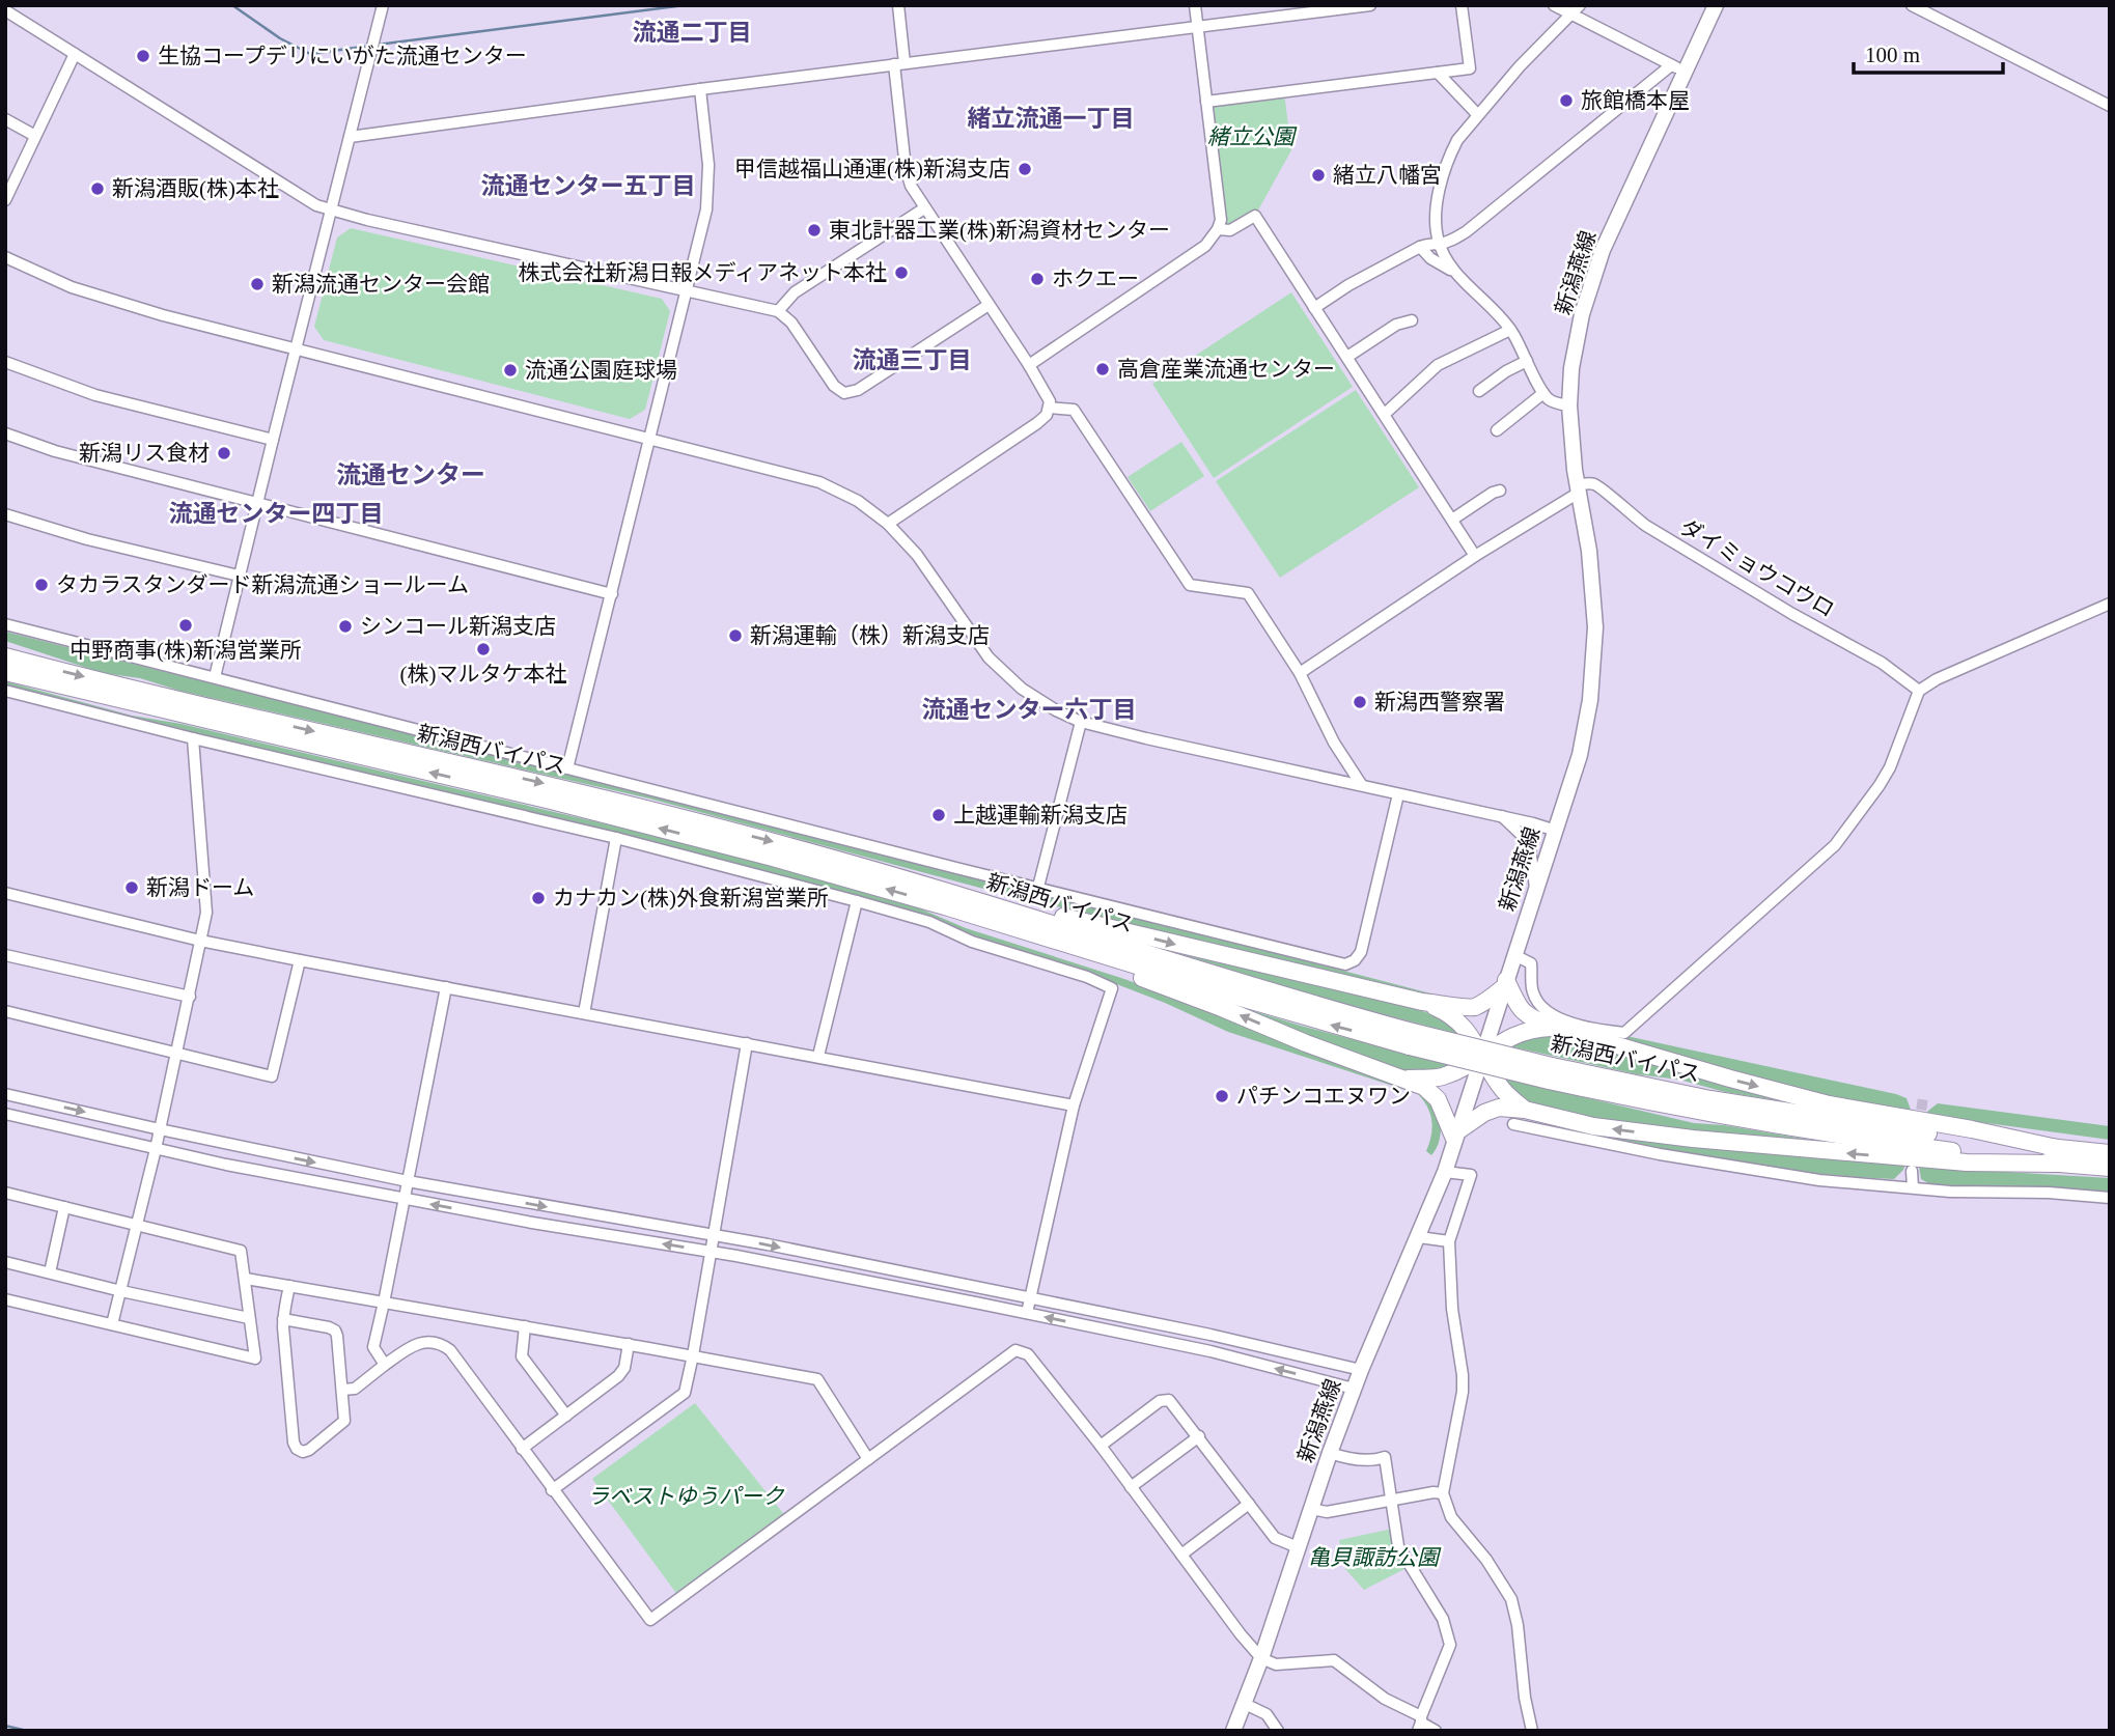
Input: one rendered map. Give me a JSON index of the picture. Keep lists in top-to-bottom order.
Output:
{
  "streets": {
    "highway": ["新潟西バイパス"],
    "main road": ["新潟燕線"],
    "street": ["ダイミョウコウロ"]
  },
  "crossings": [
    ["新潟燕線", "ダイミョウコウロ"]
  ],
  "districts": [
    "流通二丁目",
    "緒立流通一丁目",
    "流通センター五丁目",
    "流通三丁目",
    "流通センター",
    "流通センター四丁目",
    "流通センター六丁目"
  ],
  "parks": ["緒立公園", "ラベストゆうパーク", "亀貝諏訪公園"],
  "places": [
    "生協コープデリにいがた流通センター",
    "旅館橋本屋",
    "甲信越福山通運(株)新潟支店",
    "緒立八幡宮",
    "新潟酒販(株)本社",
    "東北計器工業(株)新潟資材センター",
    "株式会社新潟日報メディアネット本社",
    "ホクエー",
    "新潟流通センター会館",
    "高倉産業流通センター",
    "流通公園庭球場",
    "新潟リス食材",
    "タカラスタンダード新潟流通ショールーム",
    "中野商事(株)新潟営業所",
    "シンコール新潟支店",
    "新潟運輸（株）新潟支店",
    "(株)マルタケ本社",
    "新潟西警察署",
    "上越運輸新潟支店",
    "新潟ドーム",
    "カナカン(株)外食新潟営業所",
    "パチンコエヌワン"
  ],
  "scale_bar": "100 m"
}
